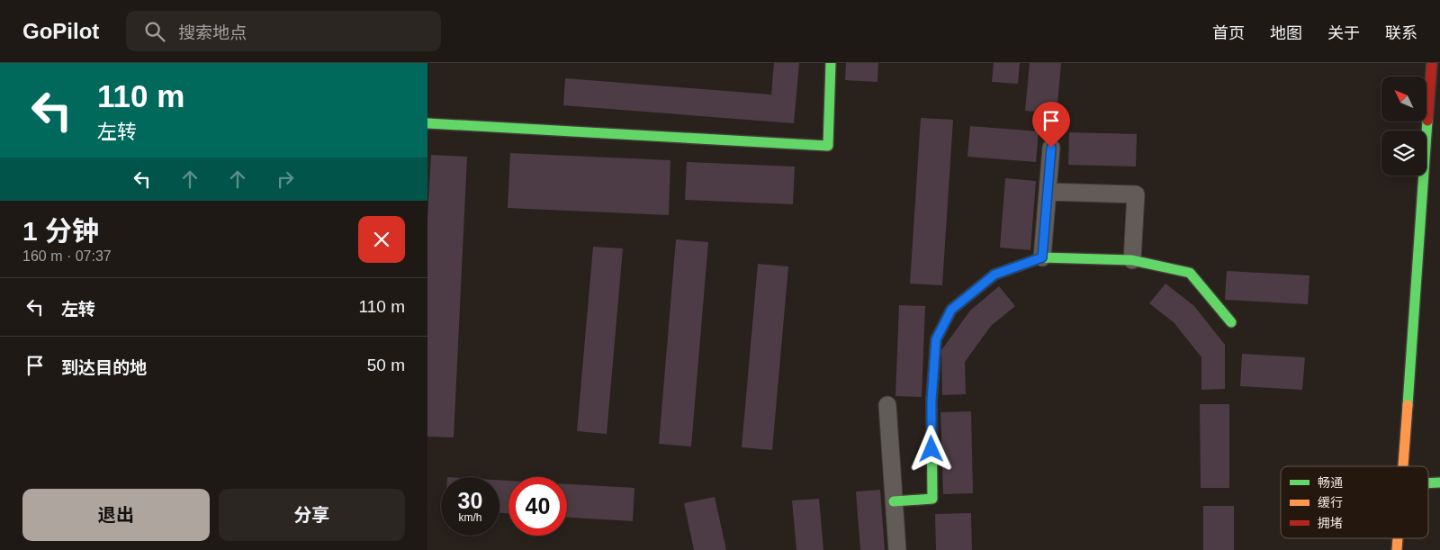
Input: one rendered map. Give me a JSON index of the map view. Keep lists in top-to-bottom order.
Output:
{
  "legend": ["畅通", "缓行", "拥堵"],
  "north": "top left",
  "page": {
    "header": "GoPilot",
    "search": "搜索地点",
    "nav": [
      "首页",
      "地图",
      "关于",
      "联系"
    ],
    "turn": ["110 m", "左转"],
    "heading": ["1 分钟", "160 m · 07:37"],
    "list": [
      {
        "name": "左转",
        "value": "110 m"
      },
      {
        "name": "到达目的地",
        "value": "50 m"
      }
    ],
    "speed": "30 km/h",
    "limit": "40",
    "buttons": ["退出", "分享"]
  }
}
